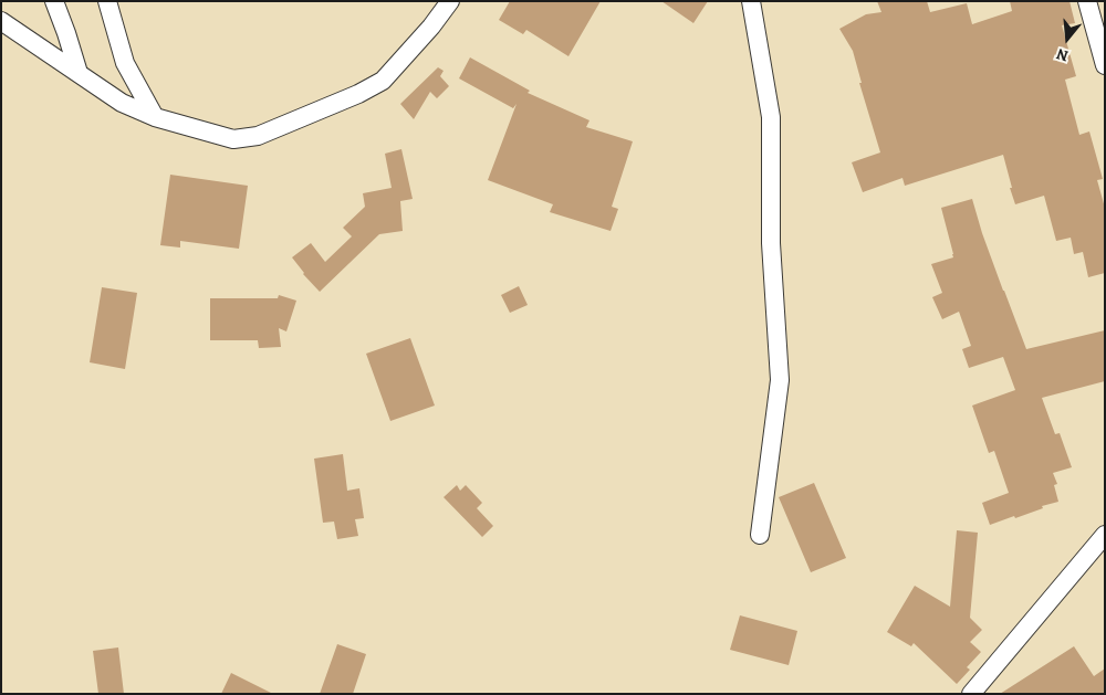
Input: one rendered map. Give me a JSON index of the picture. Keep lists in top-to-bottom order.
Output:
{
  "north": "bottom"
}
